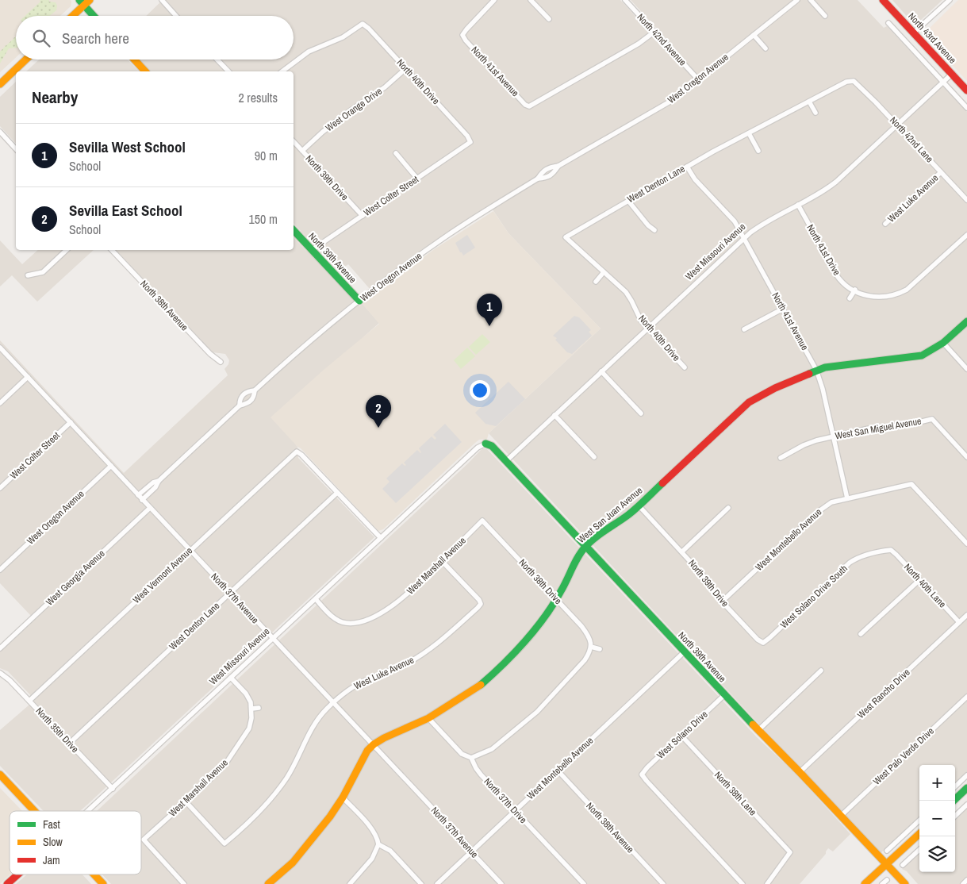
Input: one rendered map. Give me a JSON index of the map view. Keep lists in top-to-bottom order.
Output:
{
  "streets": {
    "street": [
      "North 43rd Avenue",
      "North 42nd Avenue",
      "North 41st Avenue",
      "West Oregon Avenue",
      "North 40th Drive",
      "West Orange Drive",
      "North 42nd Lane",
      "North 39th Drive",
      "West Denton Lane",
      "West Colter Street",
      "West Luke Avenue",
      "North 41st Drive",
      "West Missouri Avenue",
      "North 39th Avenue",
      "North 38th Avenue",
      "West San Miguel Avenue",
      "West San Juan Avenue",
      "West Montebello Avenue",
      "West Marshall Avenue",
      "West Vermont Avenue",
      "West Georgia Avenue",
      "North 38th Drive",
      "North 40th Lane",
      "West Solano Drive South",
      "North 37th Avenue",
      "West Rancho Drive",
      "North 35th Drive",
      "West Solano Drive",
      "West Palo Verde Drive",
      "North 38th Lane",
      "North 37th Drive"
    ]
  },
  "crossings": [
    ["North 43rd Avenue", "West Missouri Avenue"],
    ["North 42nd Avenue", "North 41st Avenue"],
    ["North 42nd Avenue", "West Oregon Avenue"],
    ["North 41st Avenue", "West Denton Lane"],
    ["North 41st Avenue", "West Missouri Avenue"],
    ["North 41st Avenue", "West San Miguel Avenue"],
    ["North 41st Avenue", "West San Juan Avenue"],
    ["North 41st Avenue", "West Montebello Avenue"],
    ["West Oregon Avenue", "North 39th Avenue"],
    ["West Oregon Avenue", "North 37th Avenue"],
    ["North 40th Drive", "West Orange Drive"],
    ["North 40th Drive", "West Denton Lane"],
    ["North 40th Drive", "West Colter Street"],
    ["North 40th Drive", "West Missouri Avenue"],
    ["West Orange Drive", "North 39th Drive"],
    ["North 42nd Lane", "West Denton Lane"],
    ["North 42nd Lane", "West Luke Avenue"],
    ["North 42nd Lane", "West Missouri Avenue"],
    ["North 39th Drive", "West Colter Street"],
    ["North 39th Drive", "West San Juan Avenue"],
    ["North 39th Drive", "West Montebello Avenue"],
    ["North 39th Drive", "West Solano Drive South"],
    ["West Denton Lane", "West Vermont Avenue"],
    ["West Denton Lane", "North 37th Avenue"],
    ["West Denton Lane", "North 35th Drive"],
    ["West Colter Street", "North 39th Avenue"],
    ["West Colter Street", "North 37th Avenue"],
    ["West Luke Avenue", "West Marshall Avenue"],
    ["West Luke Avenue", "North 37th Avenue"],
    ["North 41st Drive", "West Missouri Avenue"],
    ["West Missouri Avenue", "North 39th Avenue"],
    ["West Missouri Avenue", "North 37th Avenue"],
    ["West Missouri Avenue", "North 35th Drive"],
    ["North 39th Avenue", "West San Juan Avenue"],
    ["North 39th Avenue", "West Montebello Avenue"],
    ["North 39th Avenue", "West Rancho Drive"],
    ["North 39th Avenue", "West Solano Drive"],
    ["North 39th Avenue", "West Palo Verde Drive"],
    ["North 38th Avenue", "West Montebello Avenue"],
    ["West San Juan Avenue", "North 38th Drive"],
    ["West San Juan Avenue", "North 37th Avenue"],
    ["West San Juan Avenue", "North 37th Drive"],
    ["West Montebello Avenue", "North 37th Avenue"],
    ["West Montebello Avenue", "North 37th Drive"],
    ["West Marshall Avenue", "North 38th Drive"],
    ["West Vermont Avenue", "North 37th Avenue"],
    ["West Vermont Avenue", "North 35th Drive"],
    ["West Georgia Avenue", "North 37th Avenue"],
    ["North 40th Lane", "West Solano Drive South"],
    ["North 40th Lane", "West Rancho Drive"],
    ["West Solano Drive", "North 38th Lane"]
  ],
  "legend": ["Fast", "Slow", "Jam"],
  "page": {
    "search": "Search here",
    "heading": ["Nearby", "2 results"],
    "list": [
      {
        "mark": "1",
        "name": "Sevilla West School",
        "note": "School",
        "value": "90 m"
      },
      {
        "mark": "2",
        "name": "Sevilla East School",
        "note": "School",
        "value": "150 m"
      }
    ],
    "pins": ["1", "2"],
    "map_buttons": ["+", "−"]
  }
}
